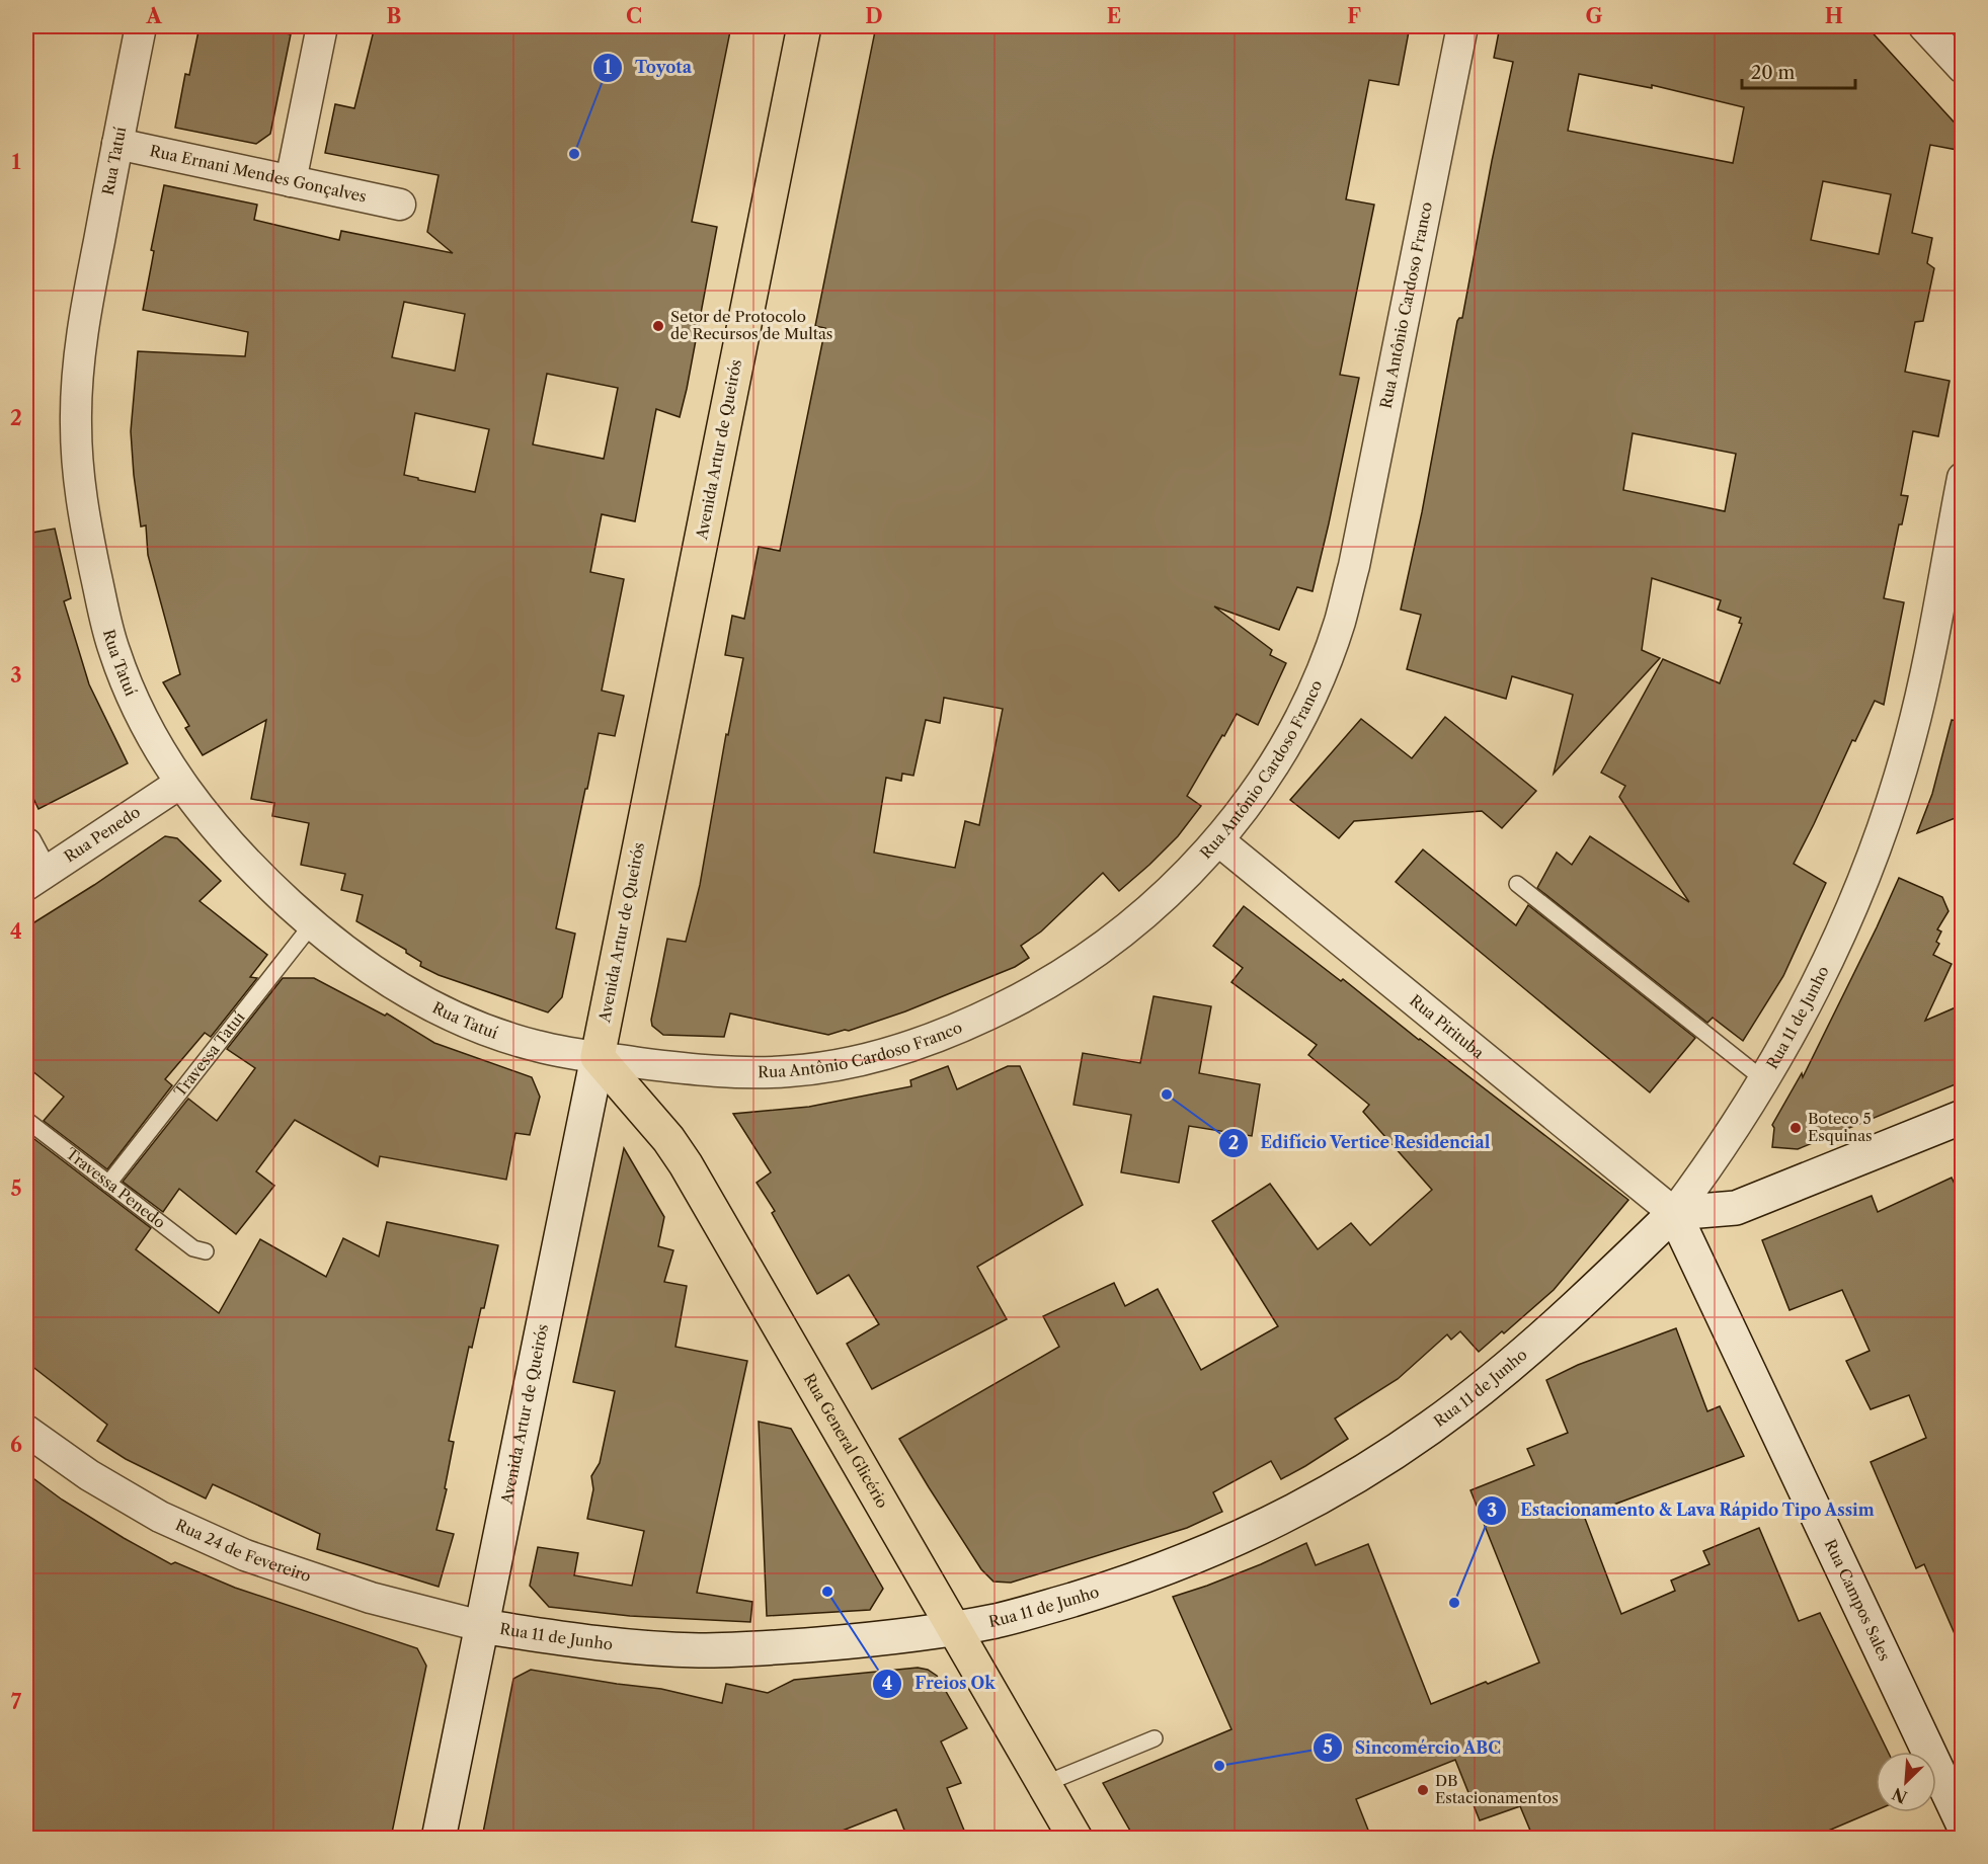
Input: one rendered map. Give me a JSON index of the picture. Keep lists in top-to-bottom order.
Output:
{
  "streets": {
    "main road": ["Avenida Artur de Queirós", "Rua General Glicério"],
    "street": [
      "Rua Tatuí",
      "Rua Ernani Mendes Gonçalves",
      "Rua Antônio Cardoso Franco",
      "Rua Penedo",
      "Rua 11 de Junho",
      "Rua Pirituba",
      "Rua 24 de Fevereiro",
      "Rua Campos Sales"
    ],
    "lane": ["Travessa Tatuí", "Travessa Penedo"]
  },
  "crossings": [
    ["Rua Tatuí", "Rua Ernani Mendes Gonçalves"],
    ["Rua Tatuí", "Rua Antônio Cardoso Franco"],
    ["Rua Tatuí", "Avenida Artur de Queirós"],
    ["Rua Tatuí", "Rua Penedo"],
    ["Rua Tatuí", "Travessa Tatuí"],
    ["Rua Tatuí", "Rua General Glicério"],
    ["Rua Antônio Cardoso Franco", "Avenida Artur de Queirós"],
    ["Rua Antônio Cardoso Franco", "Rua Pirituba"],
    ["Rua Antônio Cardoso Franco", "Rua General Glicério"],
    ["Avenida Artur de Queirós", "Rua 11 de Junho"],
    ["Avenida Artur de Queirós", "Rua General Glicério"],
    ["Avenida Artur de Queirós", "Rua 24 de Fevereiro"],
    ["Rua 11 de Junho", "Rua Pirituba"],
    ["Rua 11 de Junho", "Rua General Glicério"],
    ["Rua 11 de Junho", "Rua 24 de Fevereiro"],
    ["Rua 11 de Junho", "Rua Campos Sales"],
    ["Rua Pirituba", "Rua Campos Sales"],
    ["Travessa Tatuí", "Travessa Penedo"]
  ],
  "places": [
    "Toyota",
    "Setor de Protocolo de Recursos de Multas",
    "Edifício Vertice Residencial",
    "Boteco 5 Esquinas",
    "Freios Ok",
    "Estacionamento & Lava Rápido Tipo Assim",
    "Sincomércio ABC",
    "DB Estacionamentos"
  ],
  "scale_bar": "20 m",
  "north": "bottom left",
  "grid": {
    "columns": [
      "A",
      "B",
      "C",
      "D",
      "E",
      "F",
      "G",
      "H"
    ],
    "rows": [
      "1",
      "2",
      "3",
      "4",
      "5",
      "6",
      "7"
    ]
  }
}
